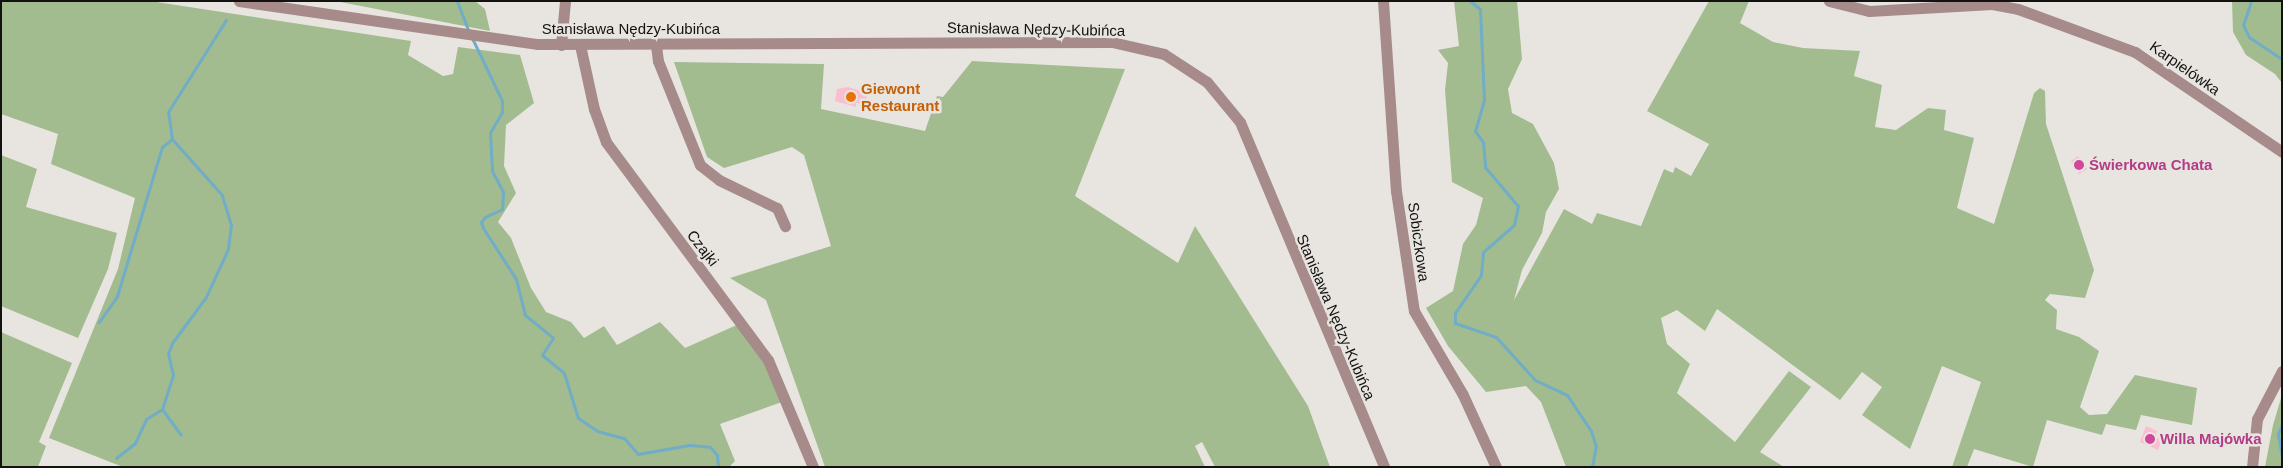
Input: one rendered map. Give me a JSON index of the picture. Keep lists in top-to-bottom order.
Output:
{
  "streets": {
    "street": [
      "Stanisława Nędzy-Kubińca",
      "Karpielówka",
      "Sobiczkowa",
      "Czajki"
    ]
  },
  "crossings": [
    ["Stanisława Nędzy-Kubińca", "Czajki"]
  ],
  "places": ["Giewont Restaurant", "Świerkowa Chata", "Willa Majówka"]
}
